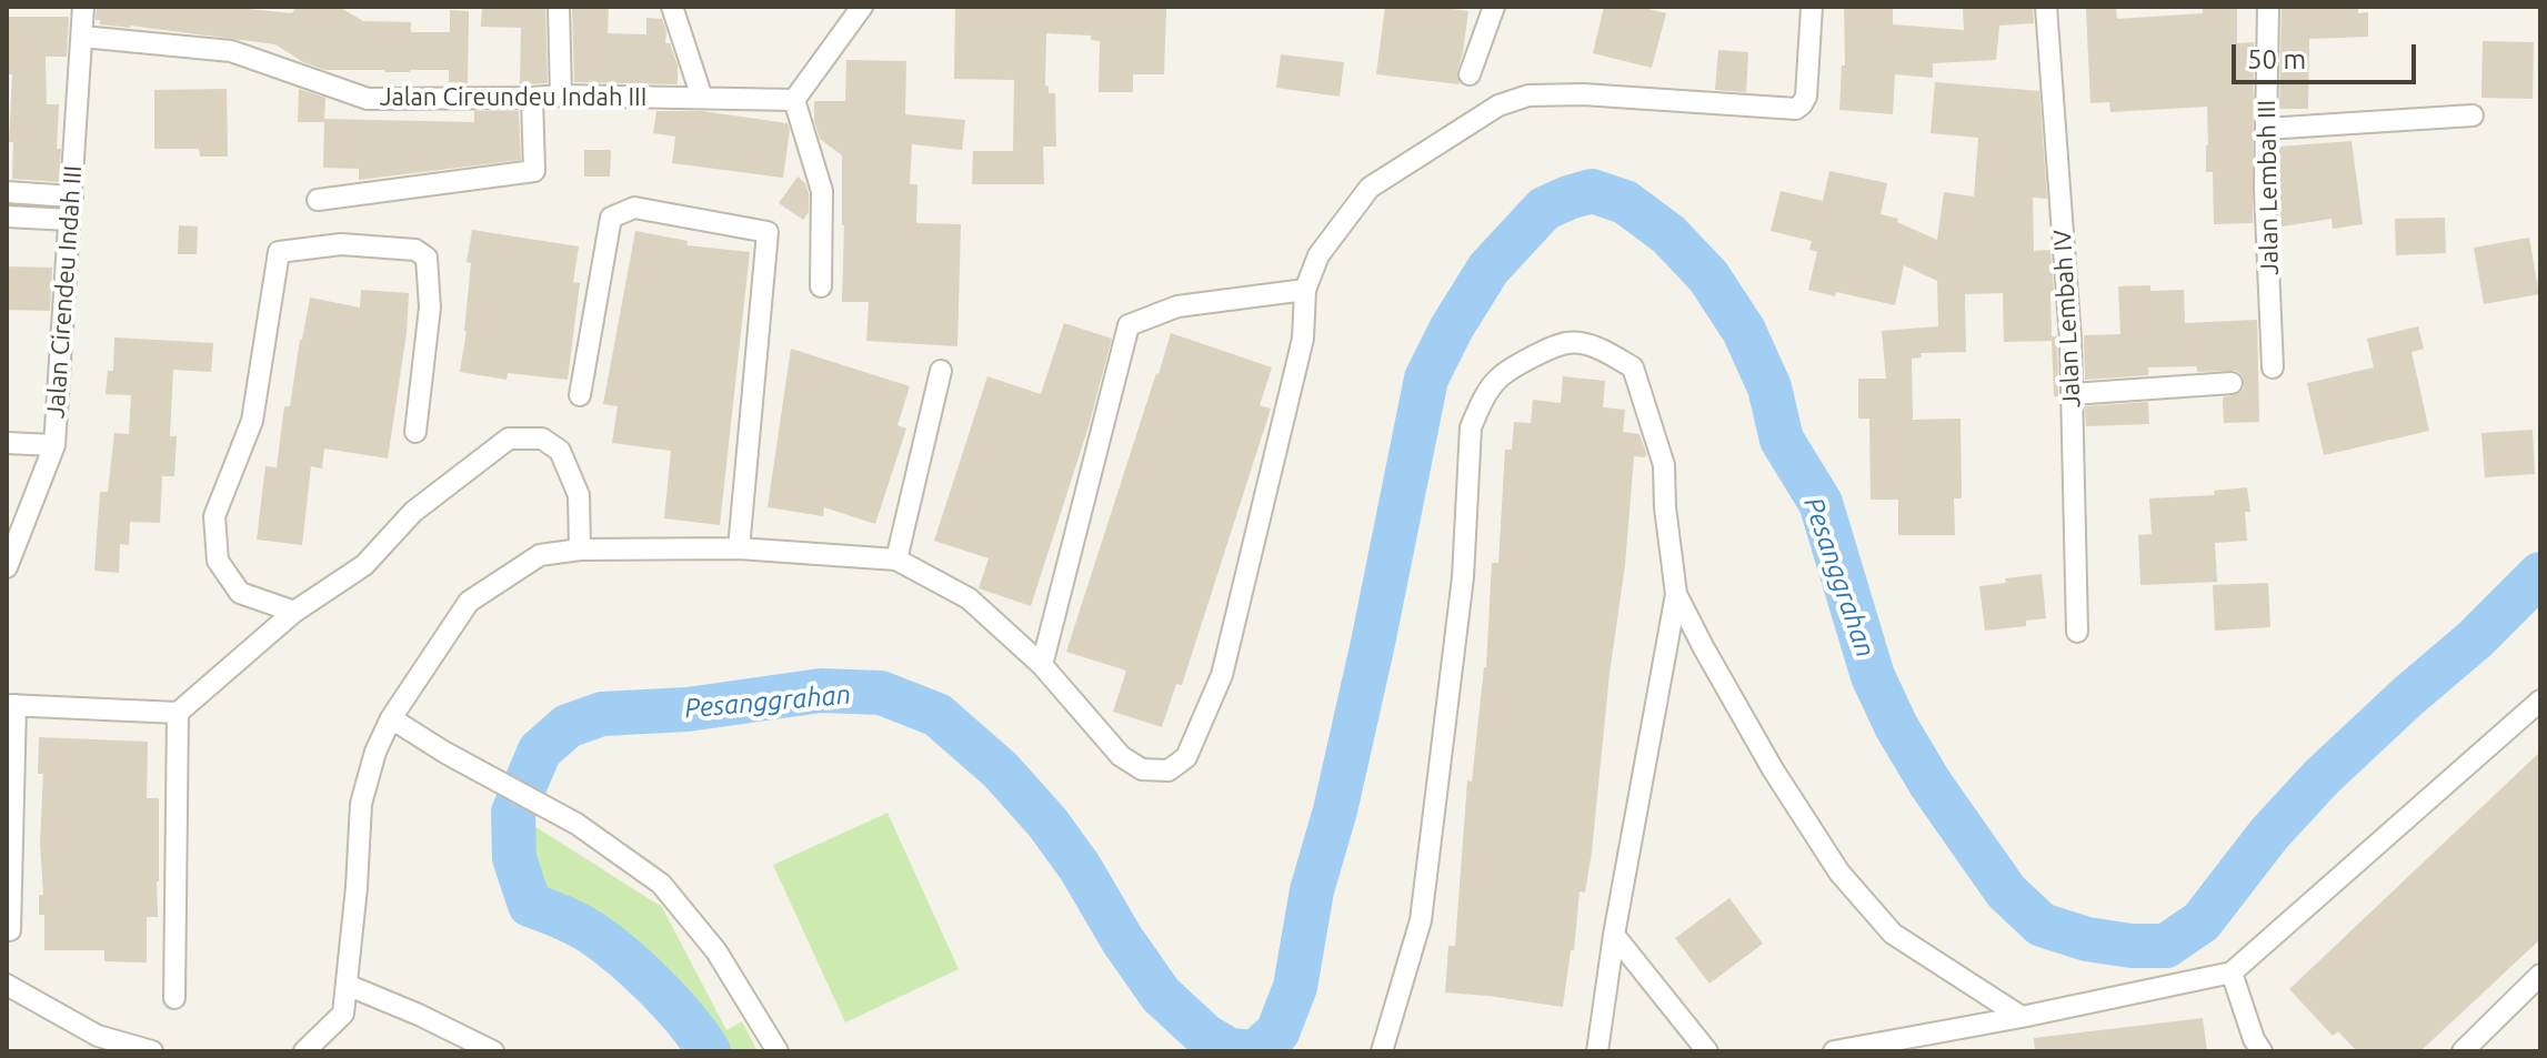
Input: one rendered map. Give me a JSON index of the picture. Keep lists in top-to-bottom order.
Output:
{
  "streets": {
    "street": [
      "Jalan Cireundeu Indah III",
      "Jalan Lembah III",
      "Jalan Cirendeu Indah III",
      "Jalan Lembah IV"
    ]
  },
  "crossings": [
    ["Jalan Cireundeu Indah III", "Jalan Cirendeu Indah III"]
  ],
  "water": ["Pesanggrahan"],
  "scale_bar": "50 m"
}
